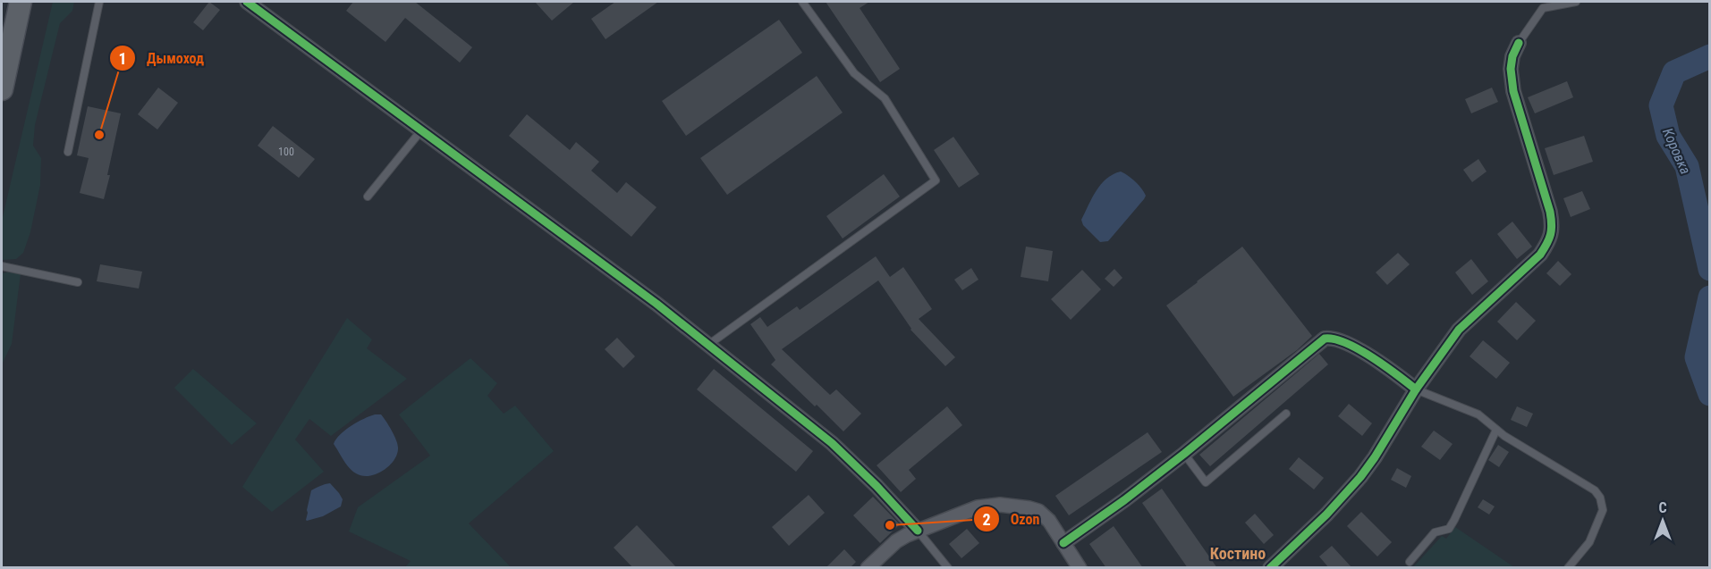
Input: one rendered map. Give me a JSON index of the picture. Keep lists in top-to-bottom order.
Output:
{
  "districts": ["Костино"],
  "water": ["Коровка"],
  "places": ["Дымоход", "Ozon"],
  "house_numbers": ["100"],
  "north": "top"
}
